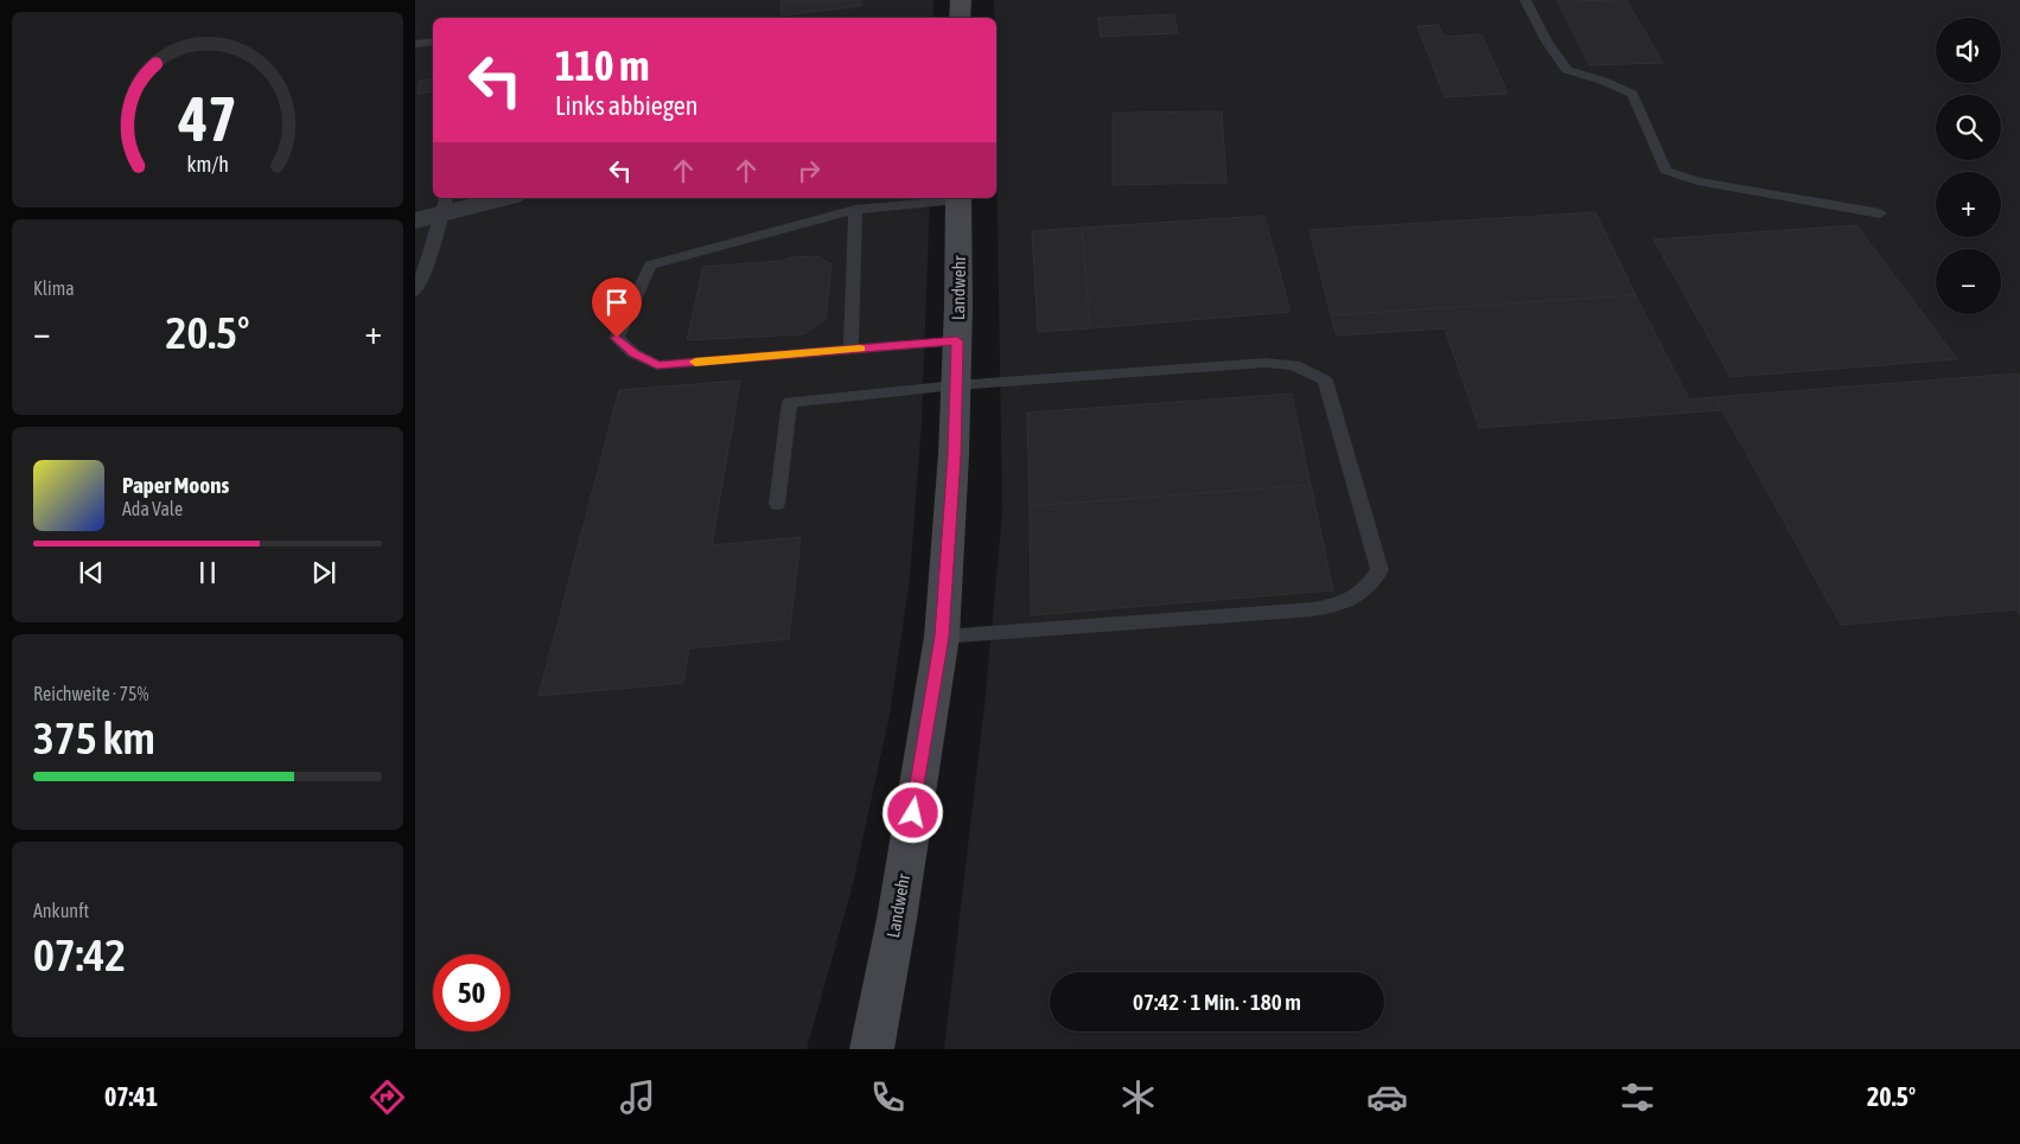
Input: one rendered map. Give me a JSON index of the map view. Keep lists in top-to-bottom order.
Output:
{
  "streets": {
    "main road": ["Landwehr"]
  },
  "page": {
    "map_buttons": ["+", "−"],
    "turn": ["110 m", "Links abbiegen"],
    "tile": [
      "Klima",
      ["Reichweite · 75%", "375 km"],
      ["Ankunft", "07:42"]
    ],
    "heat": ["−", "20.5°", "+"],
    "song": ["Paper Moons", "Ada Vale"],
    "limit": "50",
    "trip": "07:42 · 1 Min. · 180 m",
    "tabs": ["07:41", "20.5°"],
    "gauge": ["47", "km/h"]
  }
}
